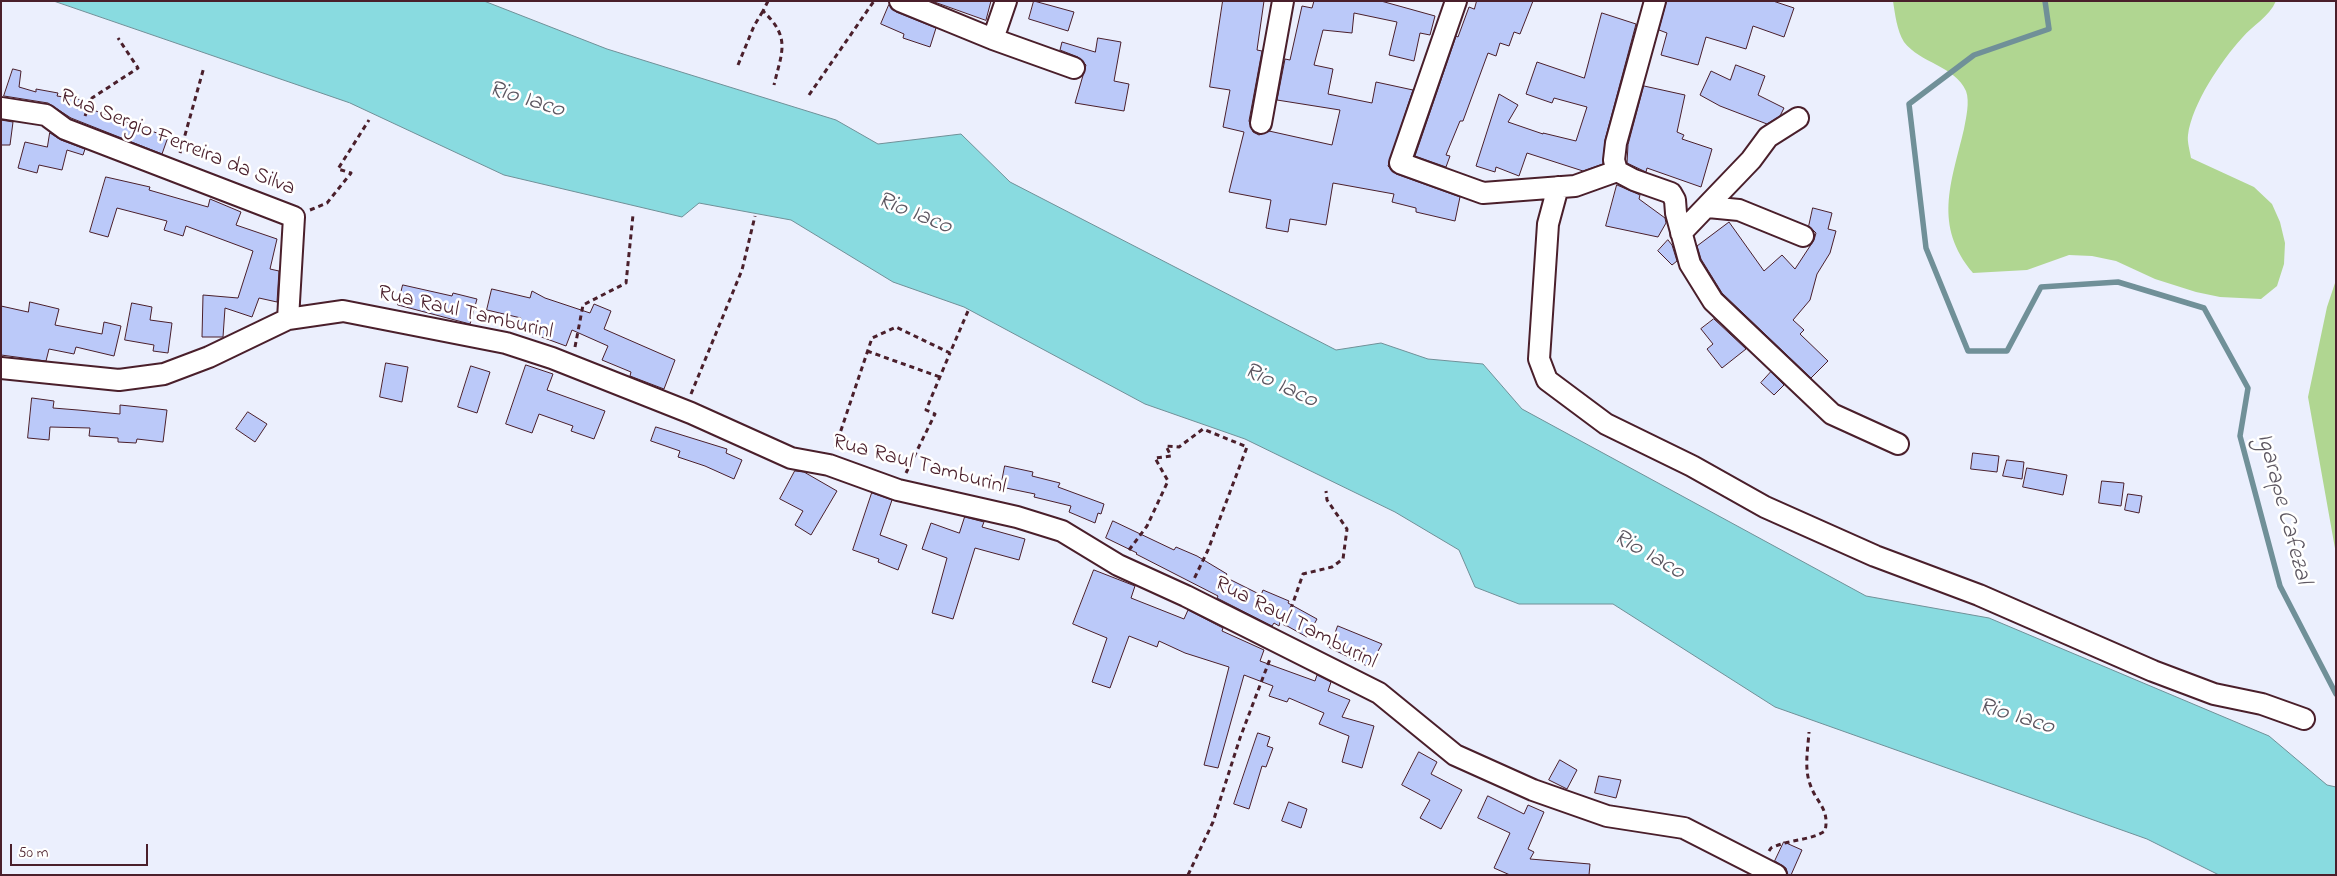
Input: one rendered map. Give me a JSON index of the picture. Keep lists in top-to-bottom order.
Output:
{
  "streets": {
    "street": ["Rua Sergio Ferreira da Silva", "Rua Raul Tamburinl"]
  },
  "crossings": [
    ["Rua Sergio Ferreira da Silva", "Rua Raul Tamburinl"]
  ],
  "water": ["Rio Iaco", "Igarape Cafezal"],
  "scale_bar": "50 m"
}
